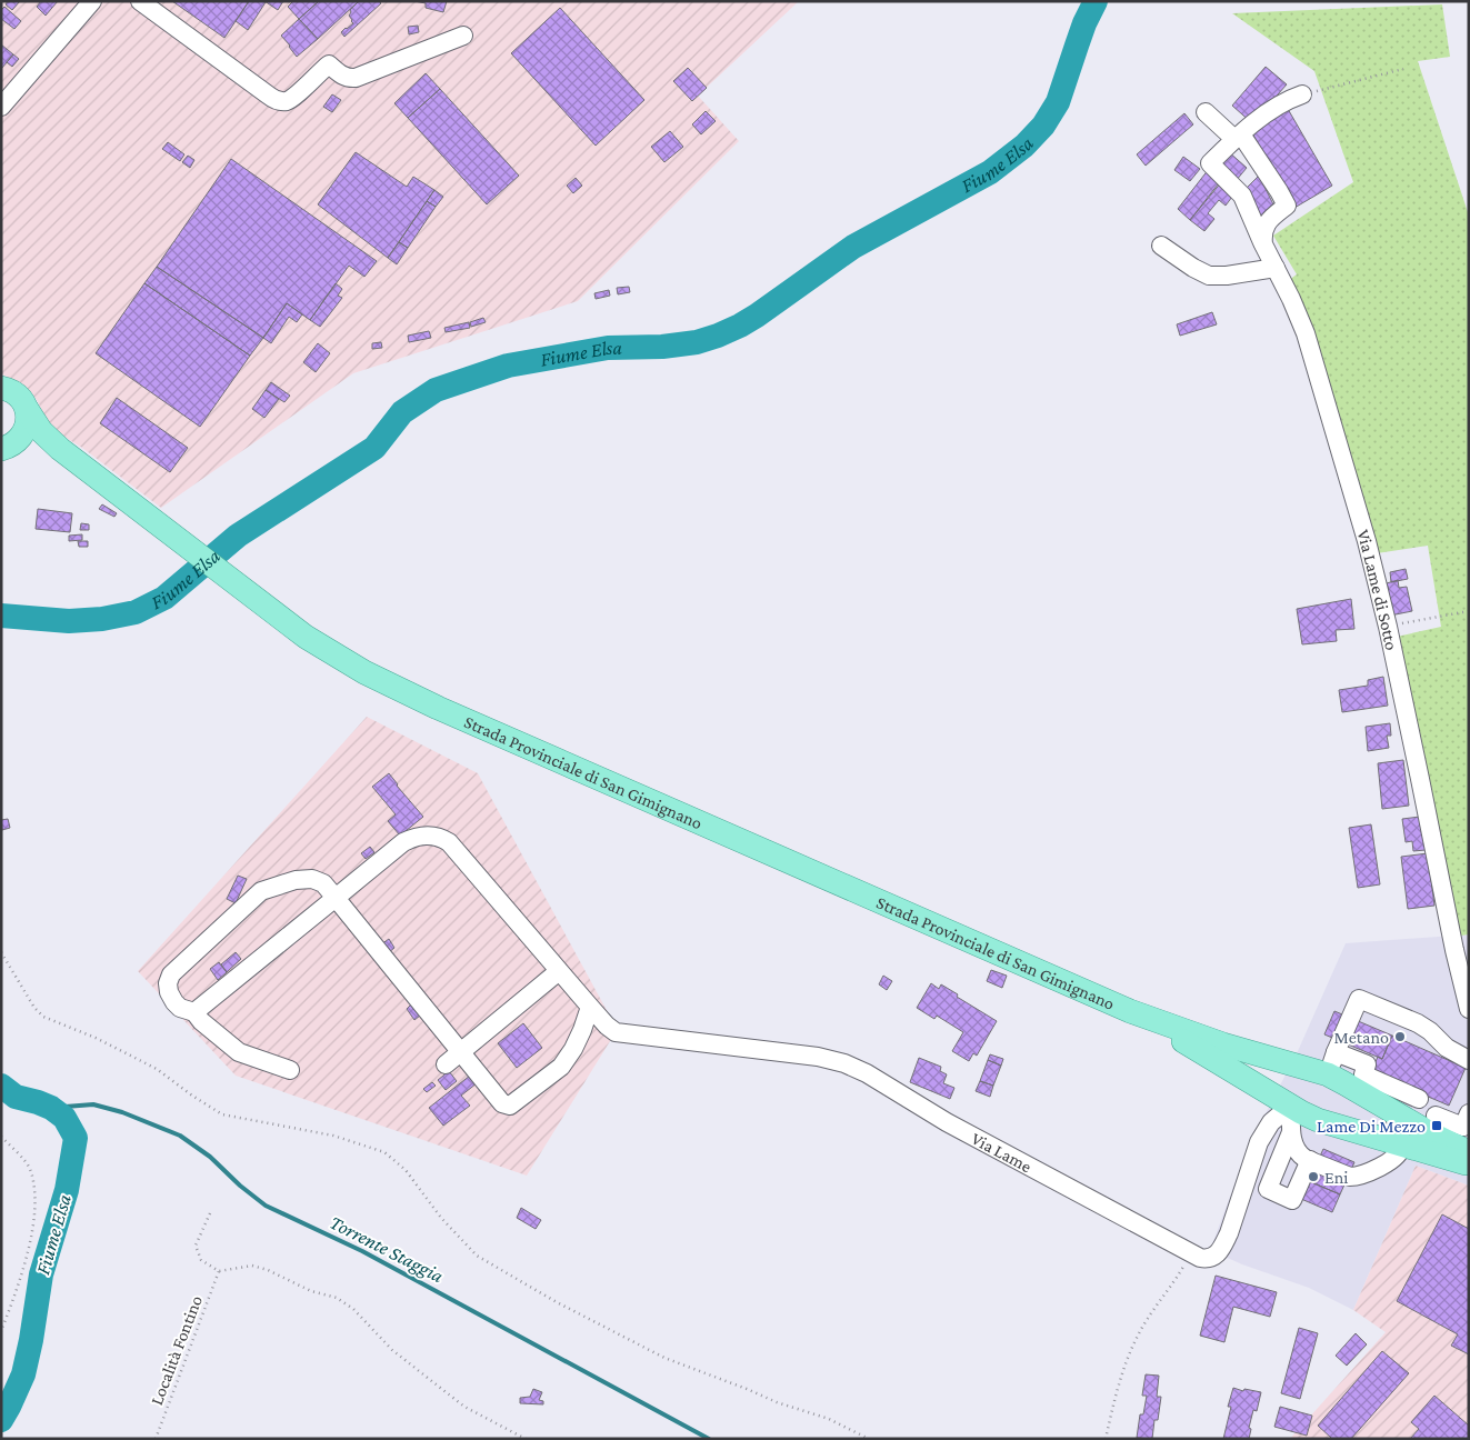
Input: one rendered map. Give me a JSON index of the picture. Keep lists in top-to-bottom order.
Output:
{
  "streets": {
    "main road": ["Strada Provinciale di San Gimignano"],
    "street": ["Via Lame di Sotto", "Via Lame"],
    "path": ["Località Fontino"]
  },
  "crossings": [
    ["Strada Provinciale di San Gimignano", "Via Lame"]
  ],
  "water": ["Fiume Elsa", "Torrente Staggia"],
  "places": {
    "other": ["Metano", "Eni"],
    "transit": ["Lame Di Mezzo"]
  }
}
